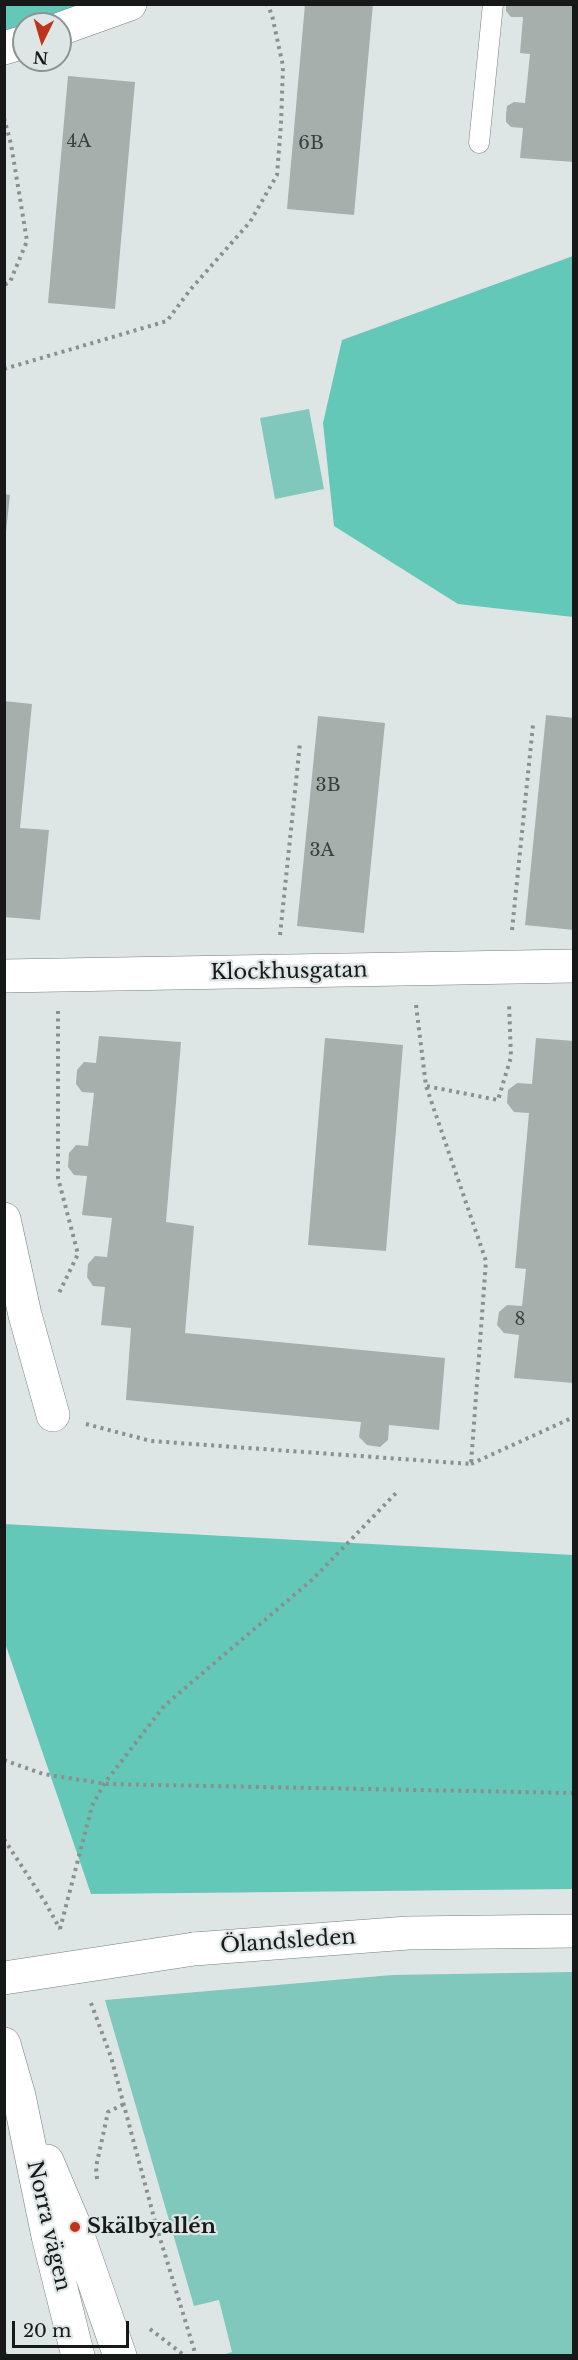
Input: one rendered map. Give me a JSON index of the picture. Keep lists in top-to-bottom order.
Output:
{
  "streets": {
    "main road": ["Klockhusgatan", "Ölandsleden", "Norra vägen"]
  },
  "places": ["Skälbyallén"],
  "house_numbers": [
    "4A",
    "6B",
    "3B",
    "3A",
    "8"
  ],
  "scale_bar": "20 m",
  "north": "bottom"
}
